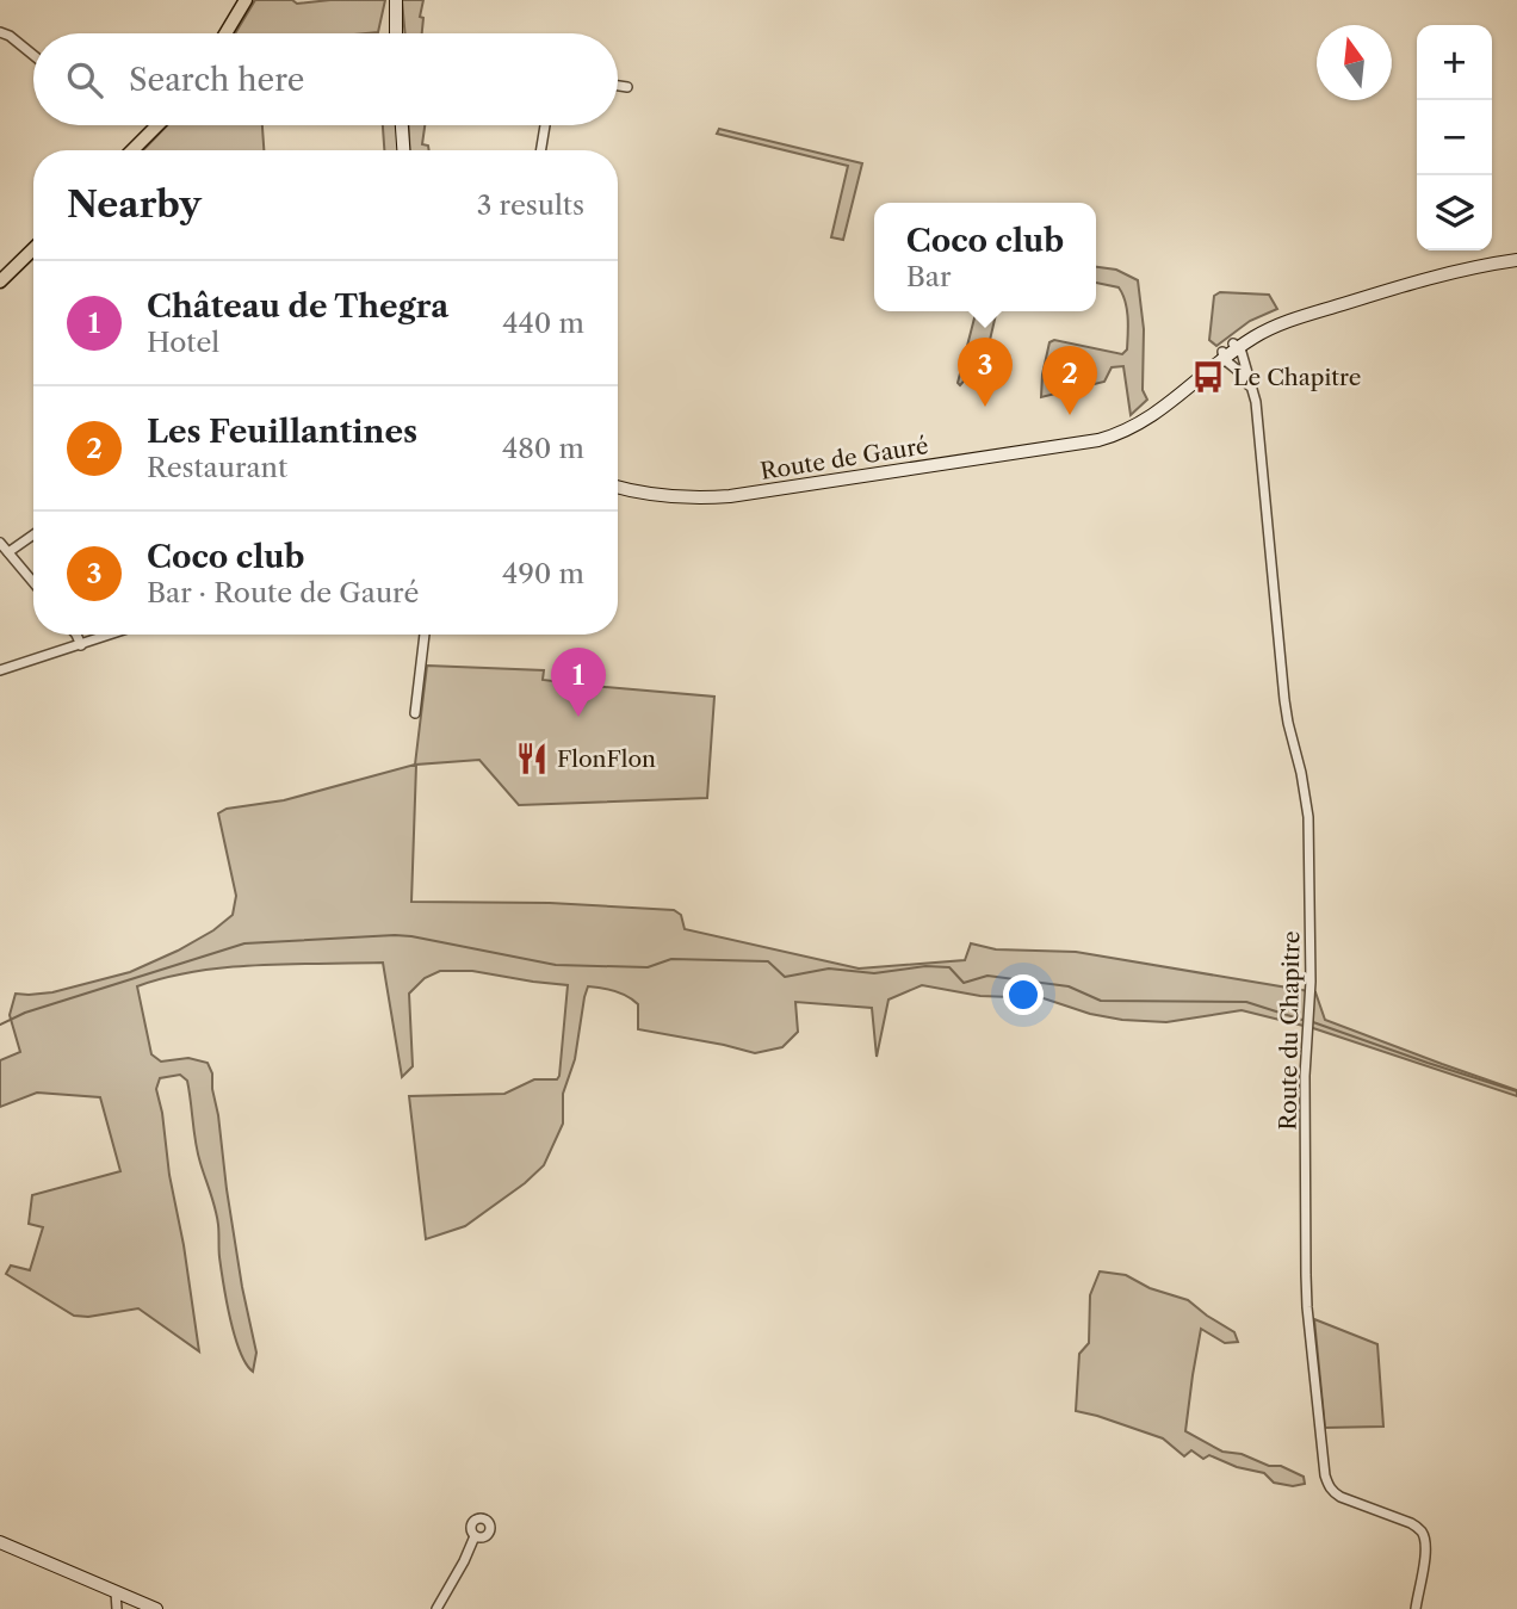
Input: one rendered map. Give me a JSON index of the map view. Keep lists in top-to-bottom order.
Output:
{
  "streets": {
    "street": ["Route de Gauré", "Route du Chapitre"]
  },
  "crossings": [
    ["Route de Gauré", "Route du Chapitre"]
  ],
  "places": {
    "bus stop": ["Le Chapitre"],
    "restaurant": ["FlonFlon"]
  },
  "north": "top",
  "page": {
    "map_buttons": ["+", "−"],
    "search": "Search here",
    "heading": ["Nearby", "3 results"],
    "popup": ["Coco club", "Bar"],
    "list": [
      {
        "mark": "1",
        "name": "Château de Thegra",
        "note": "Hotel",
        "value": "440 m"
      },
      {
        "mark": "2",
        "name": "Les Feuillantines",
        "note": "Restaurant",
        "value": "480 m"
      },
      {
        "mark": "3",
        "name": "Coco club",
        "note": "Bar · Route de Gauré",
        "value": "490 m"
      }
    ],
    "pins": ["3", "2", "1"]
  }
}
